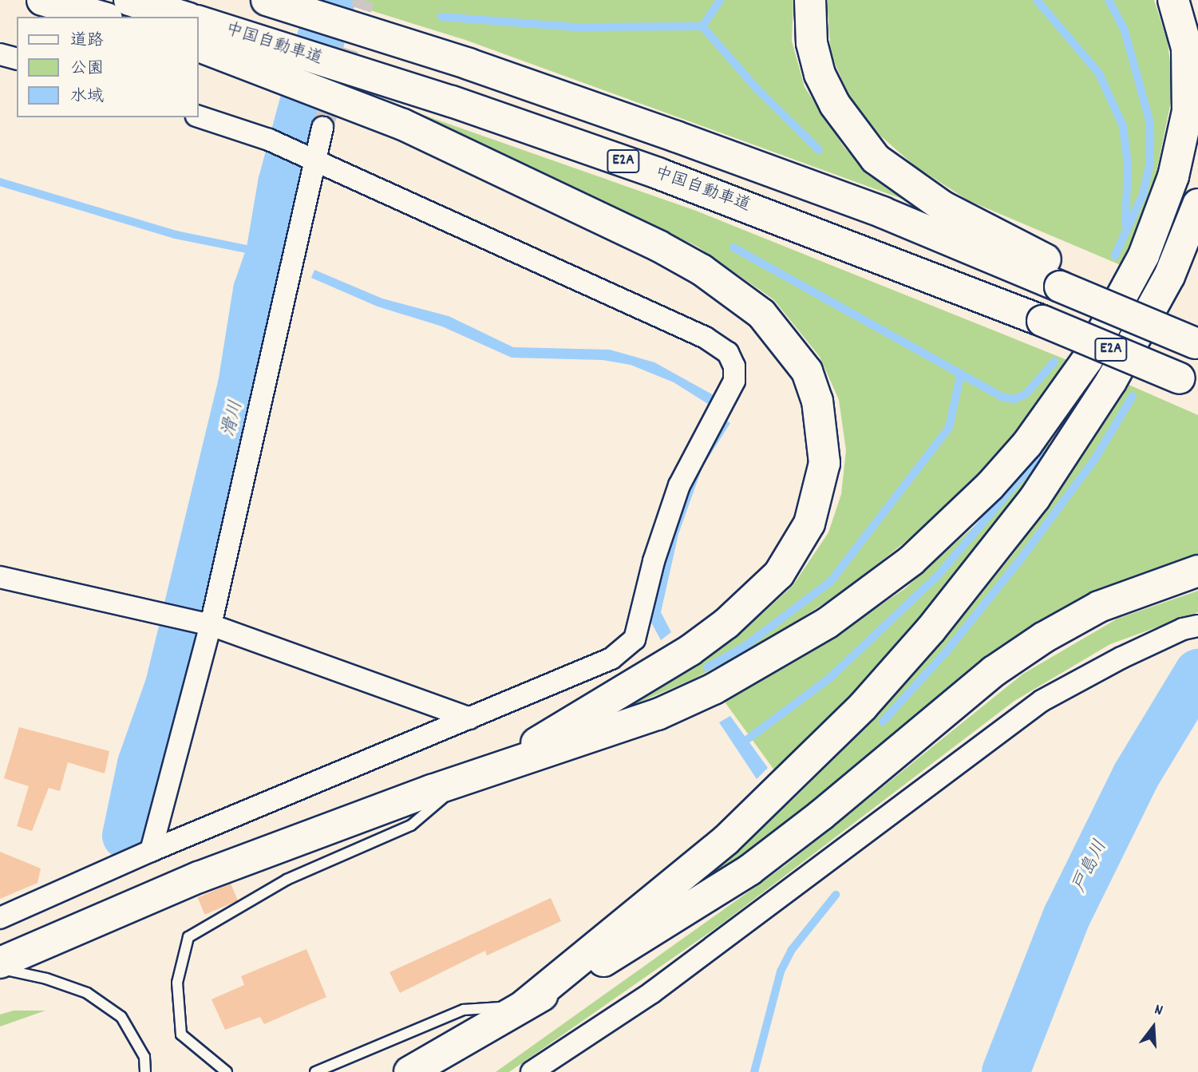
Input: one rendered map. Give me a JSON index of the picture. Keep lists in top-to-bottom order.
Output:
{
  "streets": {
    "highway": ["中国自動車道", "E2A"]
  },
  "water": ["滑川", "戸島川"],
  "legend": ["道路", "公園", "水域"],
  "north": "top"
}
